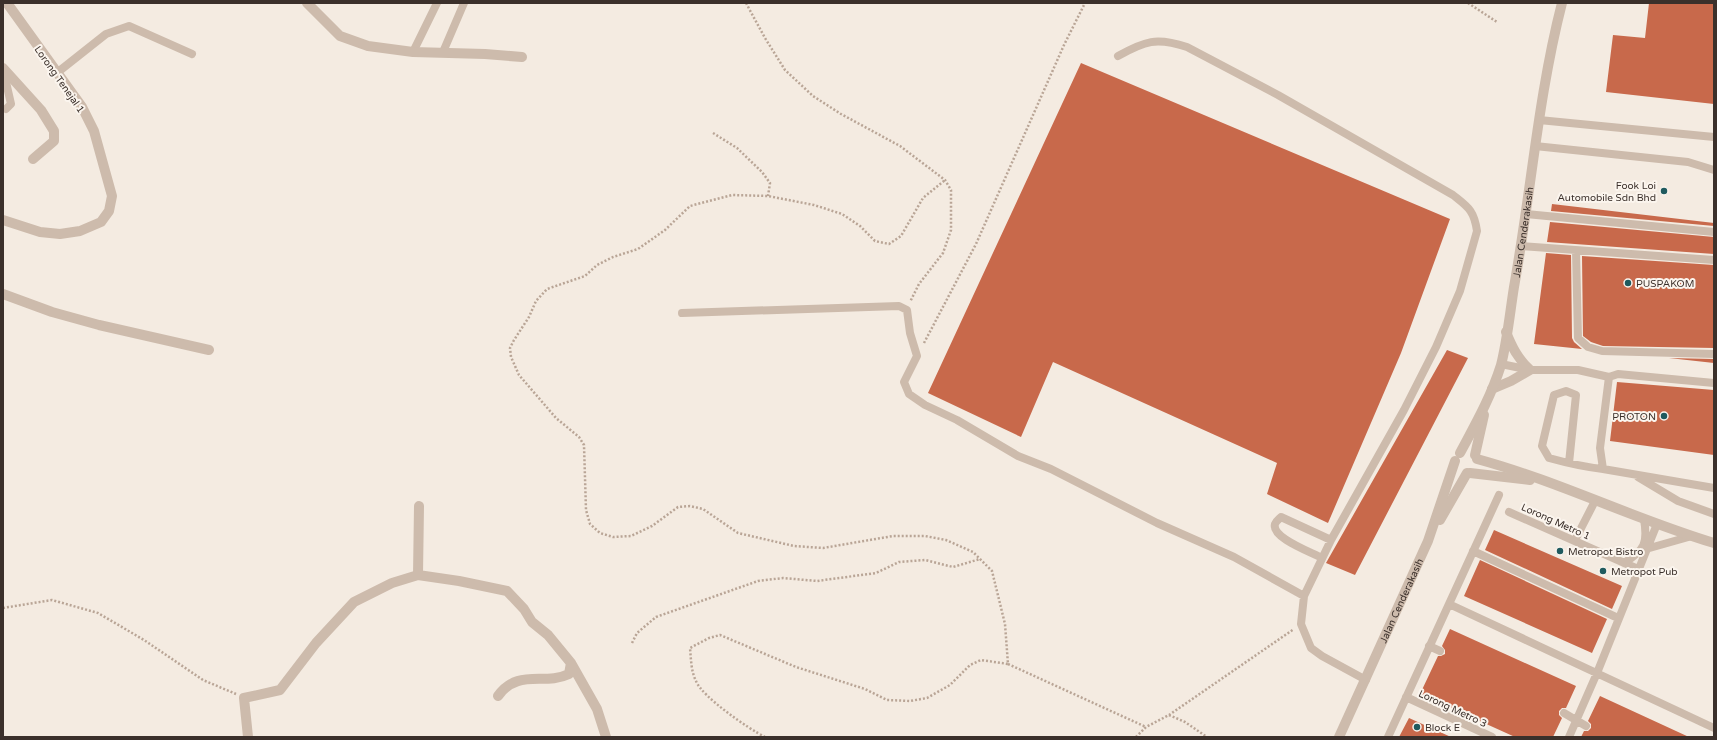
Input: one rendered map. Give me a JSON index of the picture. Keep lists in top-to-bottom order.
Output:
{
  "streets": {
    "street": ["Lorong Tenejal 1", "Jalan Cenderakasih"],
    "lane": ["Lorong Metro 1", "Lorong Metro 3"]
  },
  "places": [
    "Fook Loi Automobile Sdn Bhd",
    "PUSPAKOM",
    "PROTON",
    "Metropot Bistro",
    "Metropot Pub",
    "Block E"
  ]
}
